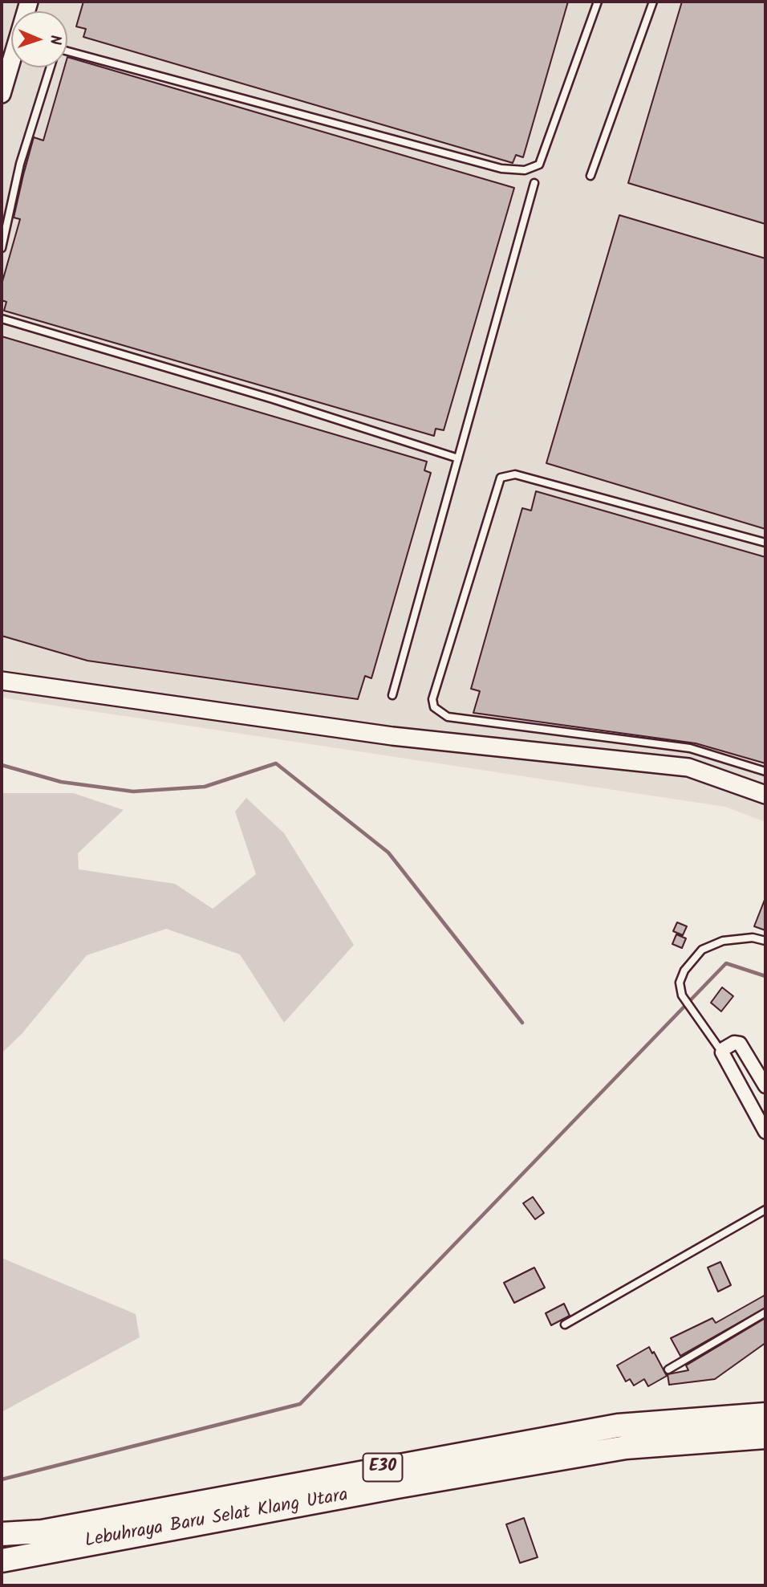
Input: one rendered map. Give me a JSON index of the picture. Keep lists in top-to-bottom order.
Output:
{
  "streets": {
    "highway": ["E30", "Lebuhraya Baru Selat Klang Utara"]
  },
  "north": "right"
}
